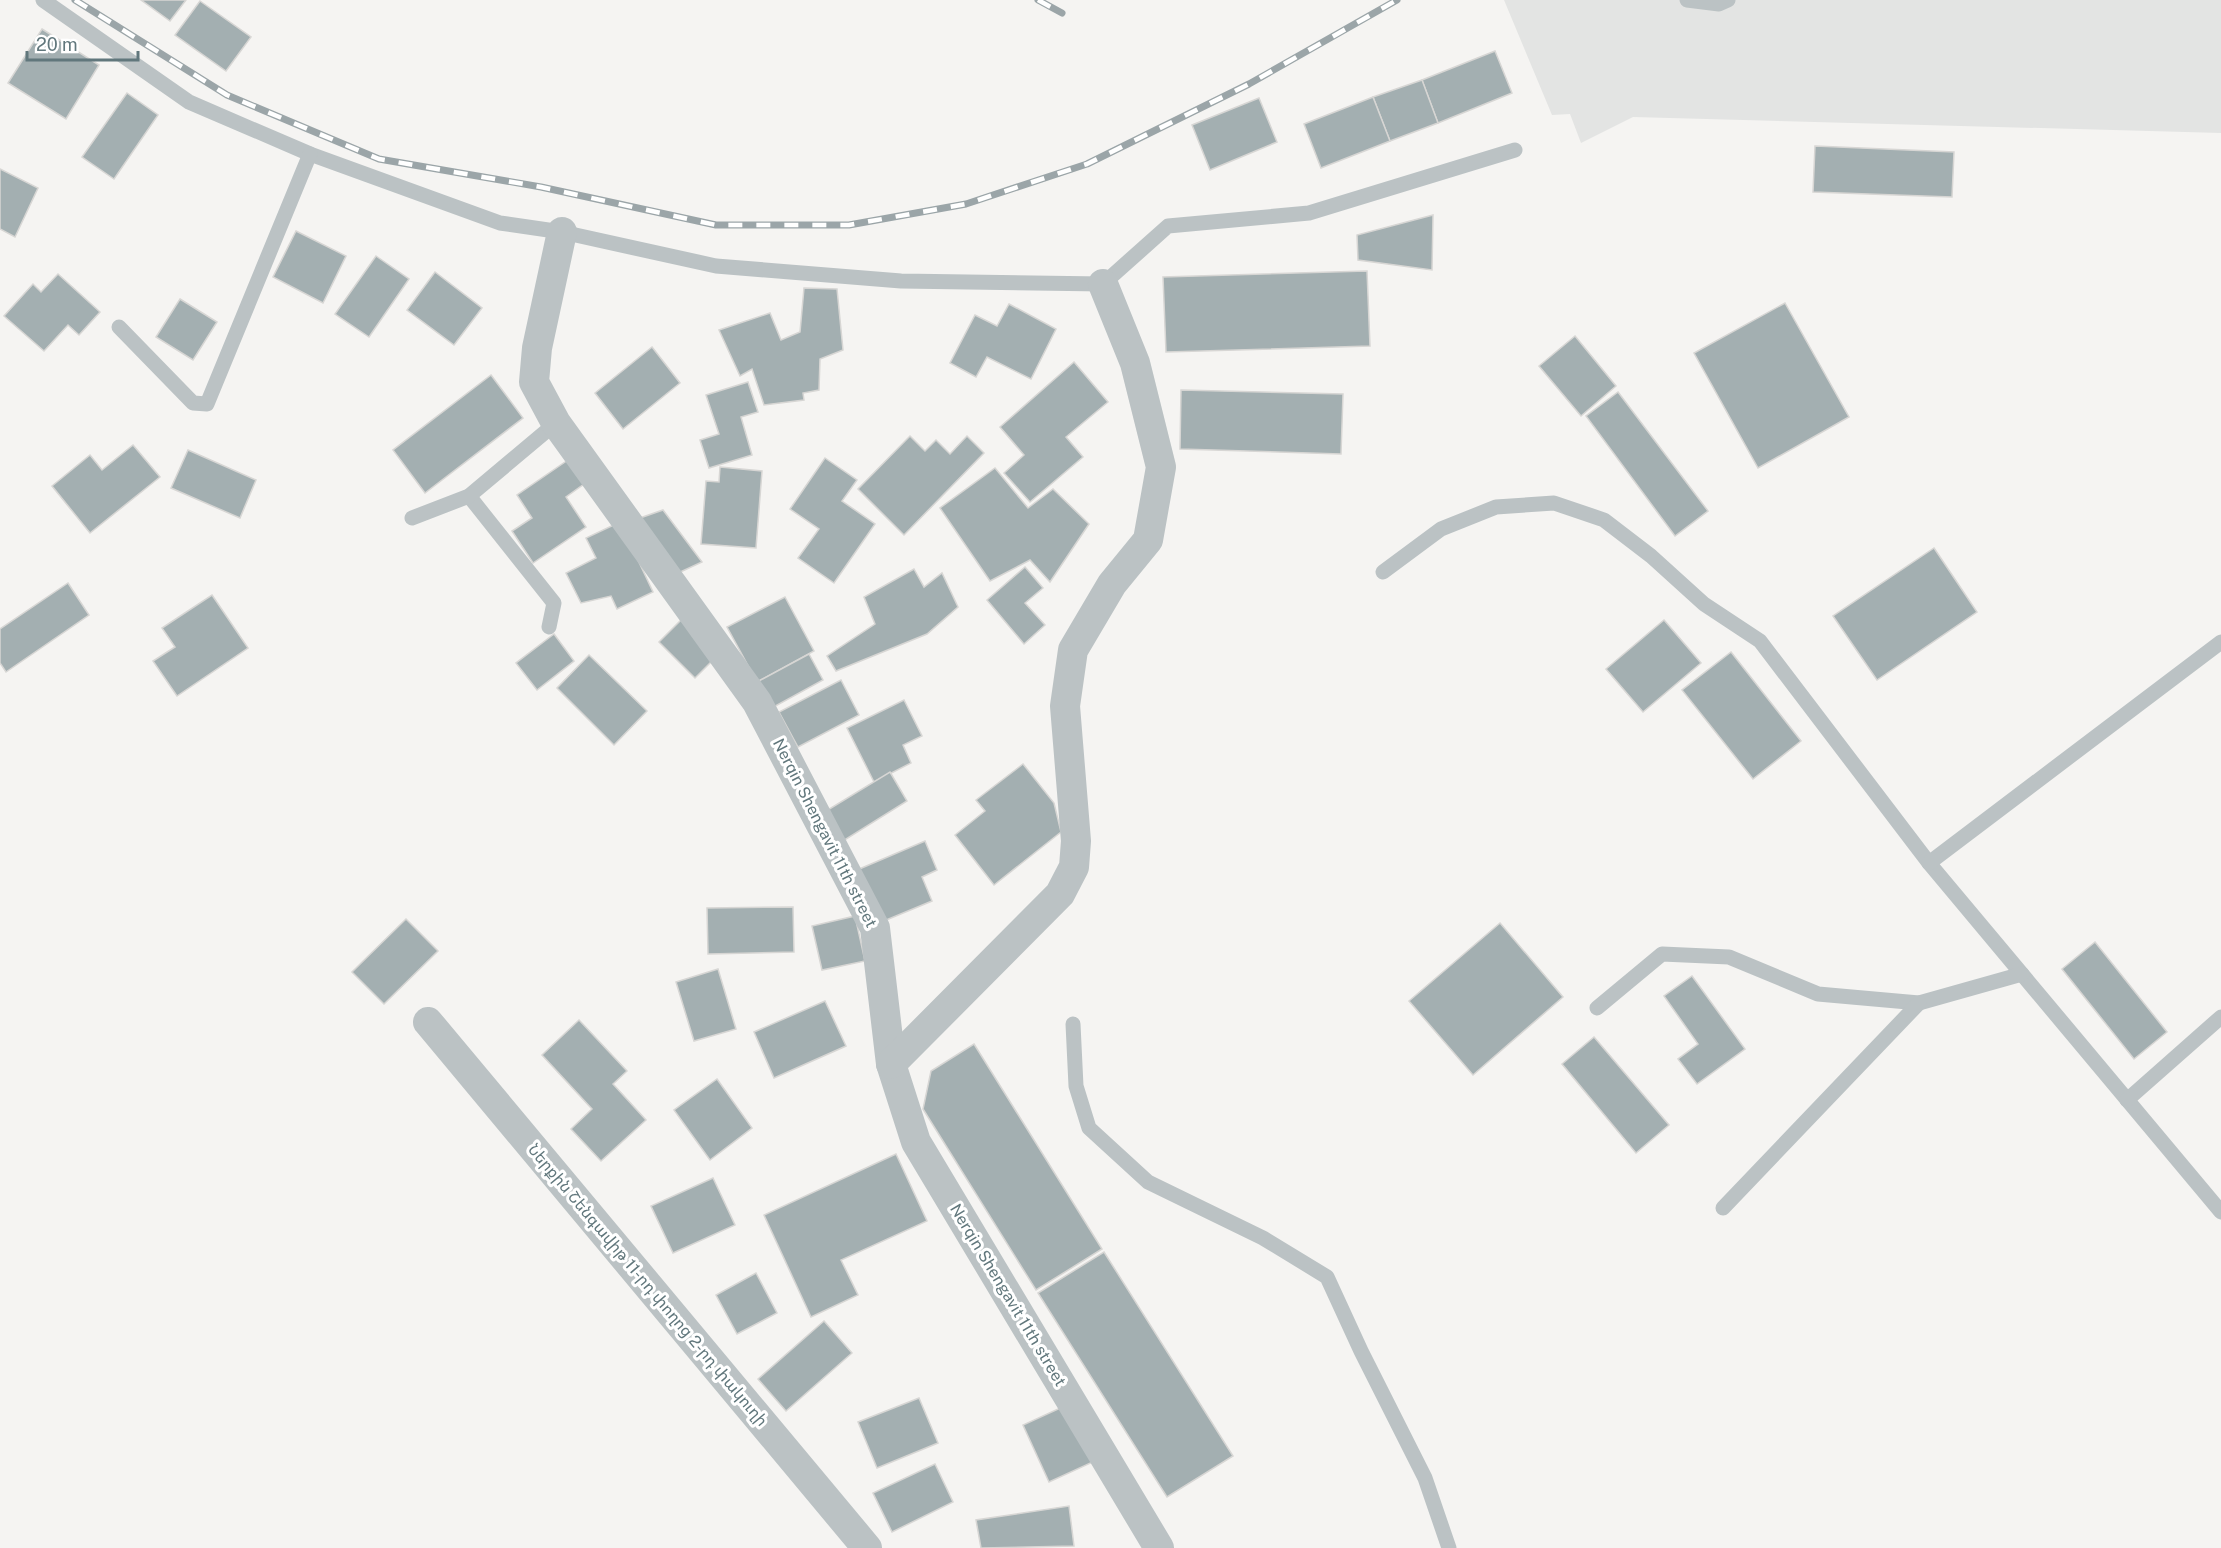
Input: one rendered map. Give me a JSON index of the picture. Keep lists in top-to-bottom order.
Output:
{
  "streets": {
    "street": ["Nerqin Shengavit 11th street", "Ներքին Շենգավիթ 11-րդ փողոց 2-րդ փակուղի"]
  },
  "scale_bar": "20 m"
}
